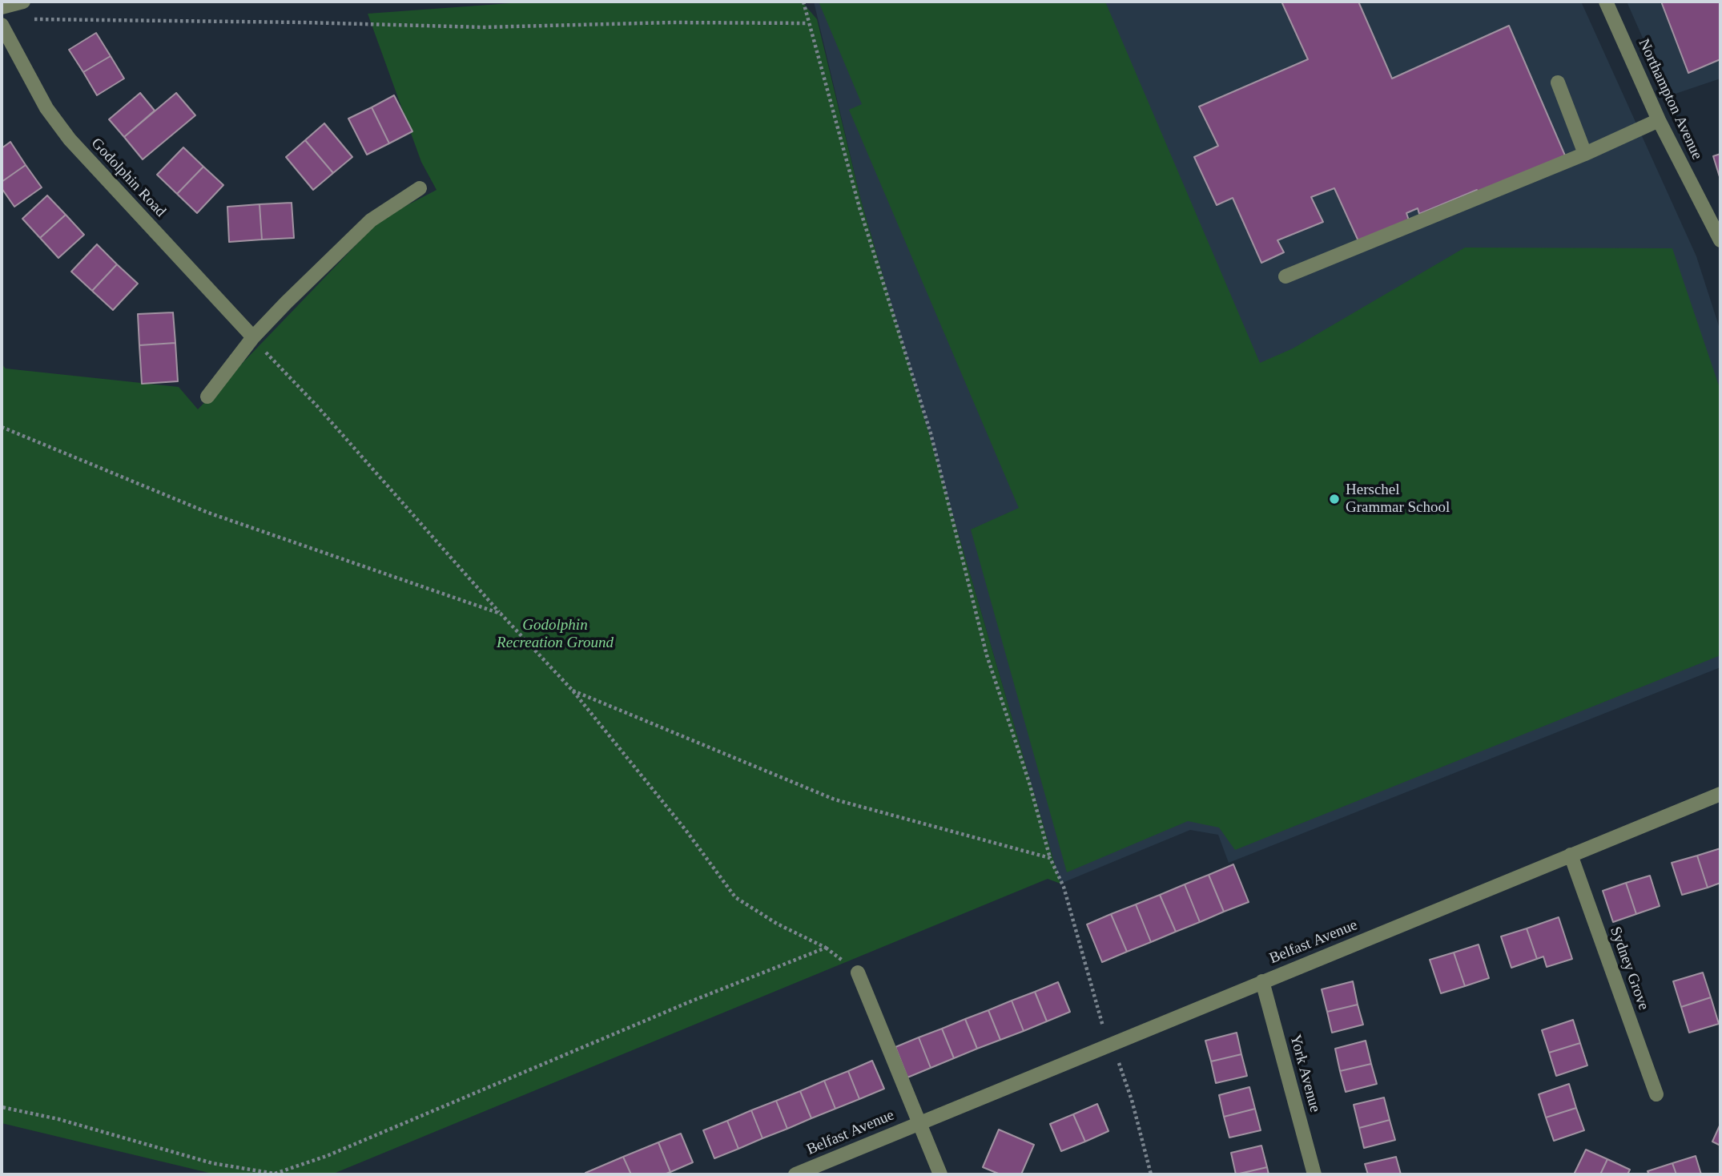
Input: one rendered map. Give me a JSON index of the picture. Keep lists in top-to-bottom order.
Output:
{
  "streets": {
    "street": [
      "Northampton Avenue",
      "Godolphin Road",
      "Belfast Avenue",
      "Sydney Grove",
      "York Avenue"
    ]
  },
  "crossings": [
    ["Belfast Avenue", "Sydney Grove"],
    ["Belfast Avenue", "York Avenue"]
  ],
  "parks": ["Godolphin Recreation Ground"],
  "places": ["Herschel Grammar School"]
}
